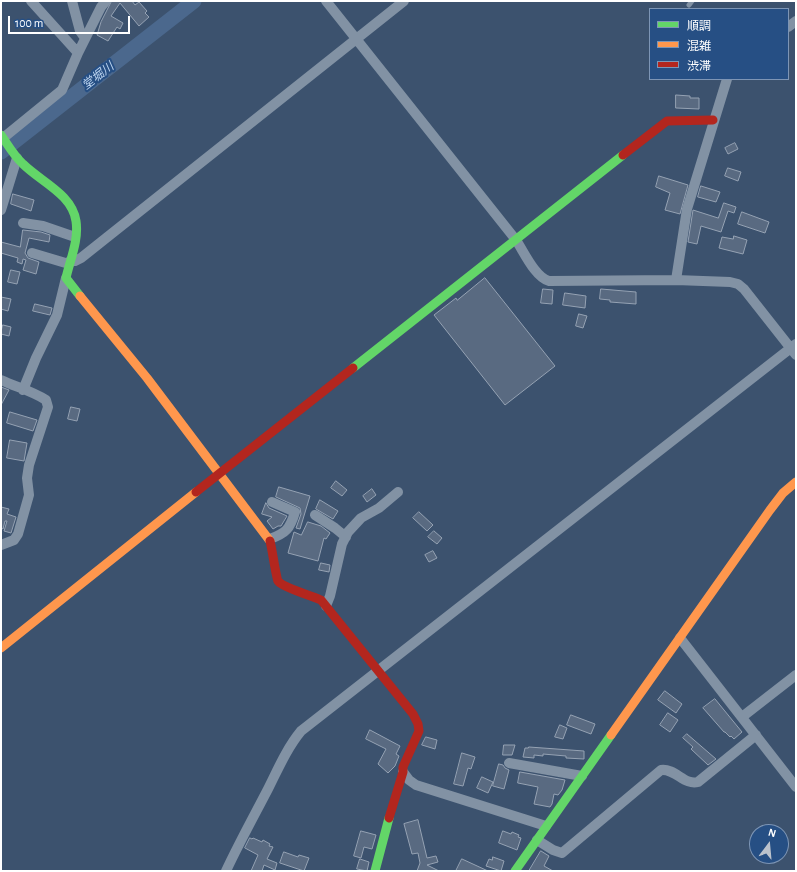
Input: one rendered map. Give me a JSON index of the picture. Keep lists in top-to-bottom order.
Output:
{
  "water": ["堂堀川"],
  "legend": ["順調", "混雑", "渋滞"],
  "scale_bar": "100 m",
  "north": "top"
}
